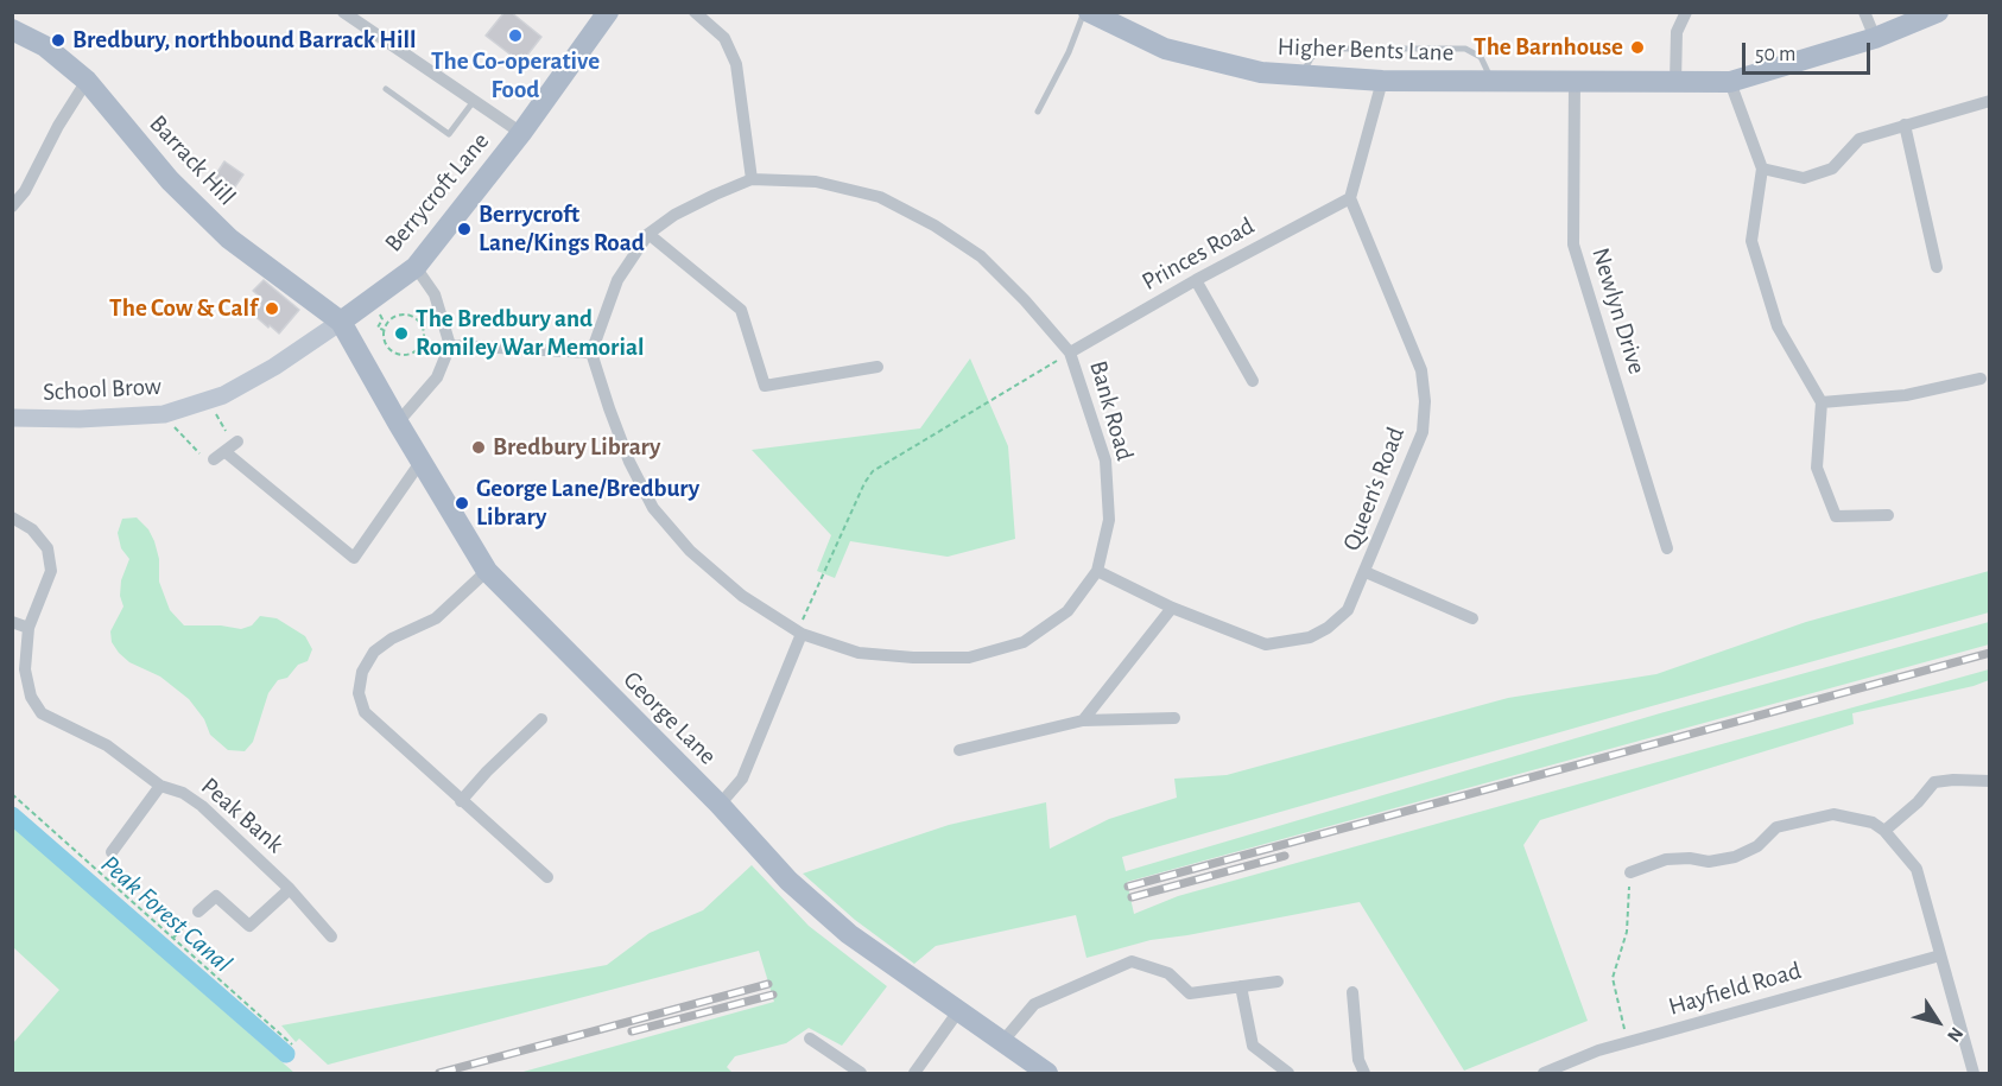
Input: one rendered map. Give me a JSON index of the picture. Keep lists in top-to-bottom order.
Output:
{
  "streets": {
    "main road": [
      "Higher Bents Lane",
      "Barrack Hill",
      "Berrycroft Lane",
      "School Brow",
      "George Lane"
    ],
    "street": [
      "Princes Road",
      "Newlyn Drive",
      "Bank Road",
      "Queen's Road",
      "Peak Bank",
      "Hayfield Road"
    ]
  },
  "crossings": [
    ["Higher Bents Lane", "Newlyn Drive"],
    ["Barrack Hill", "Berrycroft Lane"],
    ["Barrack Hill", "School Brow"],
    ["Barrack Hill", "George Lane"],
    ["Berrycroft Lane", "School Brow"],
    ["Berrycroft Lane", "George Lane"],
    ["Princes Road", "Bank Road"],
    ["Princes Road", "Queen's Road"],
    ["School Brow", "George Lane"],
    ["Bank Road", "Queen's Road"]
  ],
  "water": ["Peak Forest Canal"],
  "places": [
    "The Co-operative Food",
    "Bredbury, northbound Barrack Hill",
    "The Barnhouse",
    "Berrycroft Lane/Kings Road",
    "The Cow & Calf",
    "The Bredbury and Romiley War Memorial",
    "Bredbury Library",
    "George Lane/Bredbury Library"
  ],
  "scale_bar": "50 m",
  "north": "bottom right"
}
